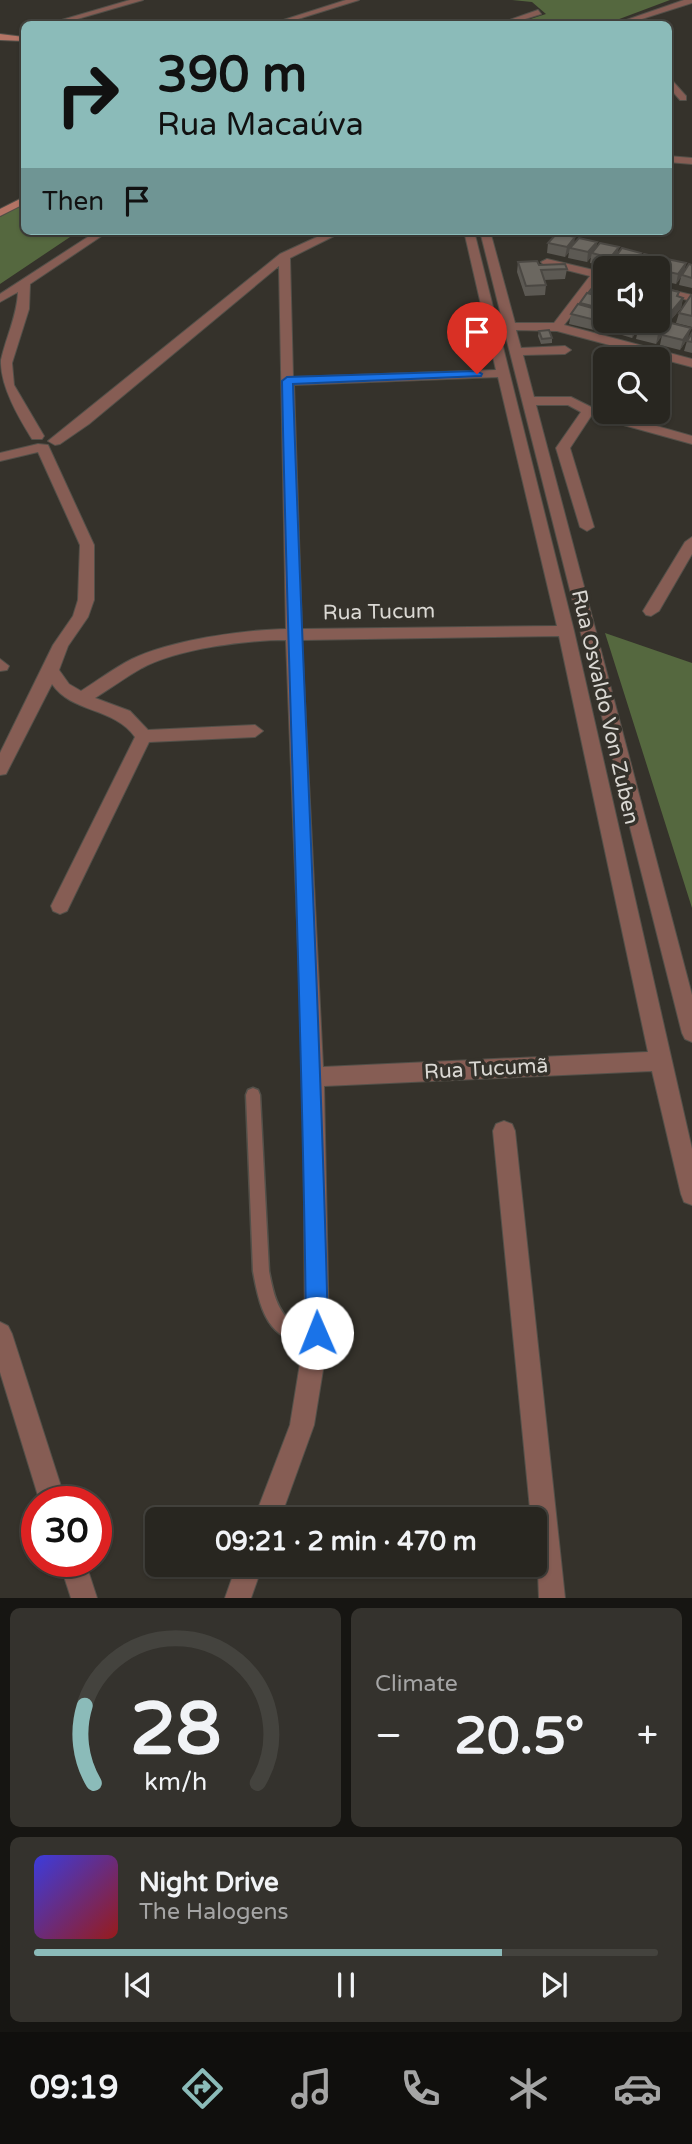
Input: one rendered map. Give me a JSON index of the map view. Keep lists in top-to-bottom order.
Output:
{
  "streets": {
    "street": ["Rua Tucum", "Rua Osvaldo Von Zuben", "Rua Tucumã"]
  },
  "crossings": [
    ["Rua Tucum", "Rua Osvaldo Von Zuben"],
    ["Rua Osvaldo Von Zuben", "Rua Tucumã"]
  ],
  "page": {
    "turn": ["390 m", "Rua Macaúva"],
    "then": "Then",
    "limit": "30",
    "trip": "09:21 · 2 min · 470 m",
    "tile": "Climate",
    "heat": ["−", "20.5°", "+"],
    "song": ["Night Drive", "The Halogens"],
    "tabs": "09:19",
    "gauge": ["28", "km/h"]
  }
}
